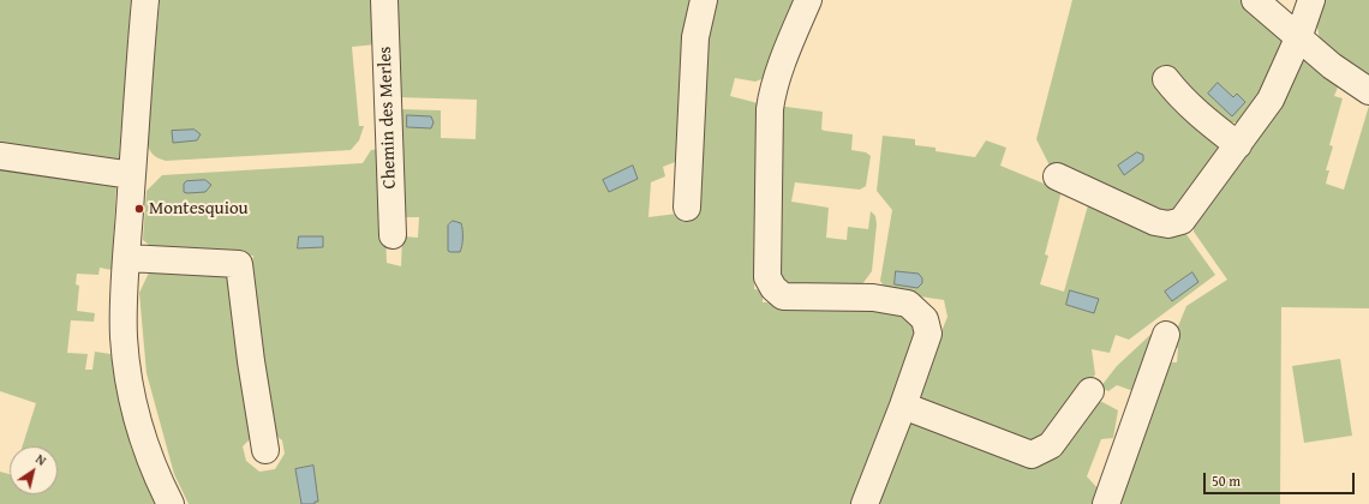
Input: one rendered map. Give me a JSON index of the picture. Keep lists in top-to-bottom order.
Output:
{
  "streets": {
    "street": ["Chemin des Merles"]
  },
  "places": ["Montesquiou"],
  "scale_bar": "50 m",
  "north": "top right"
}
